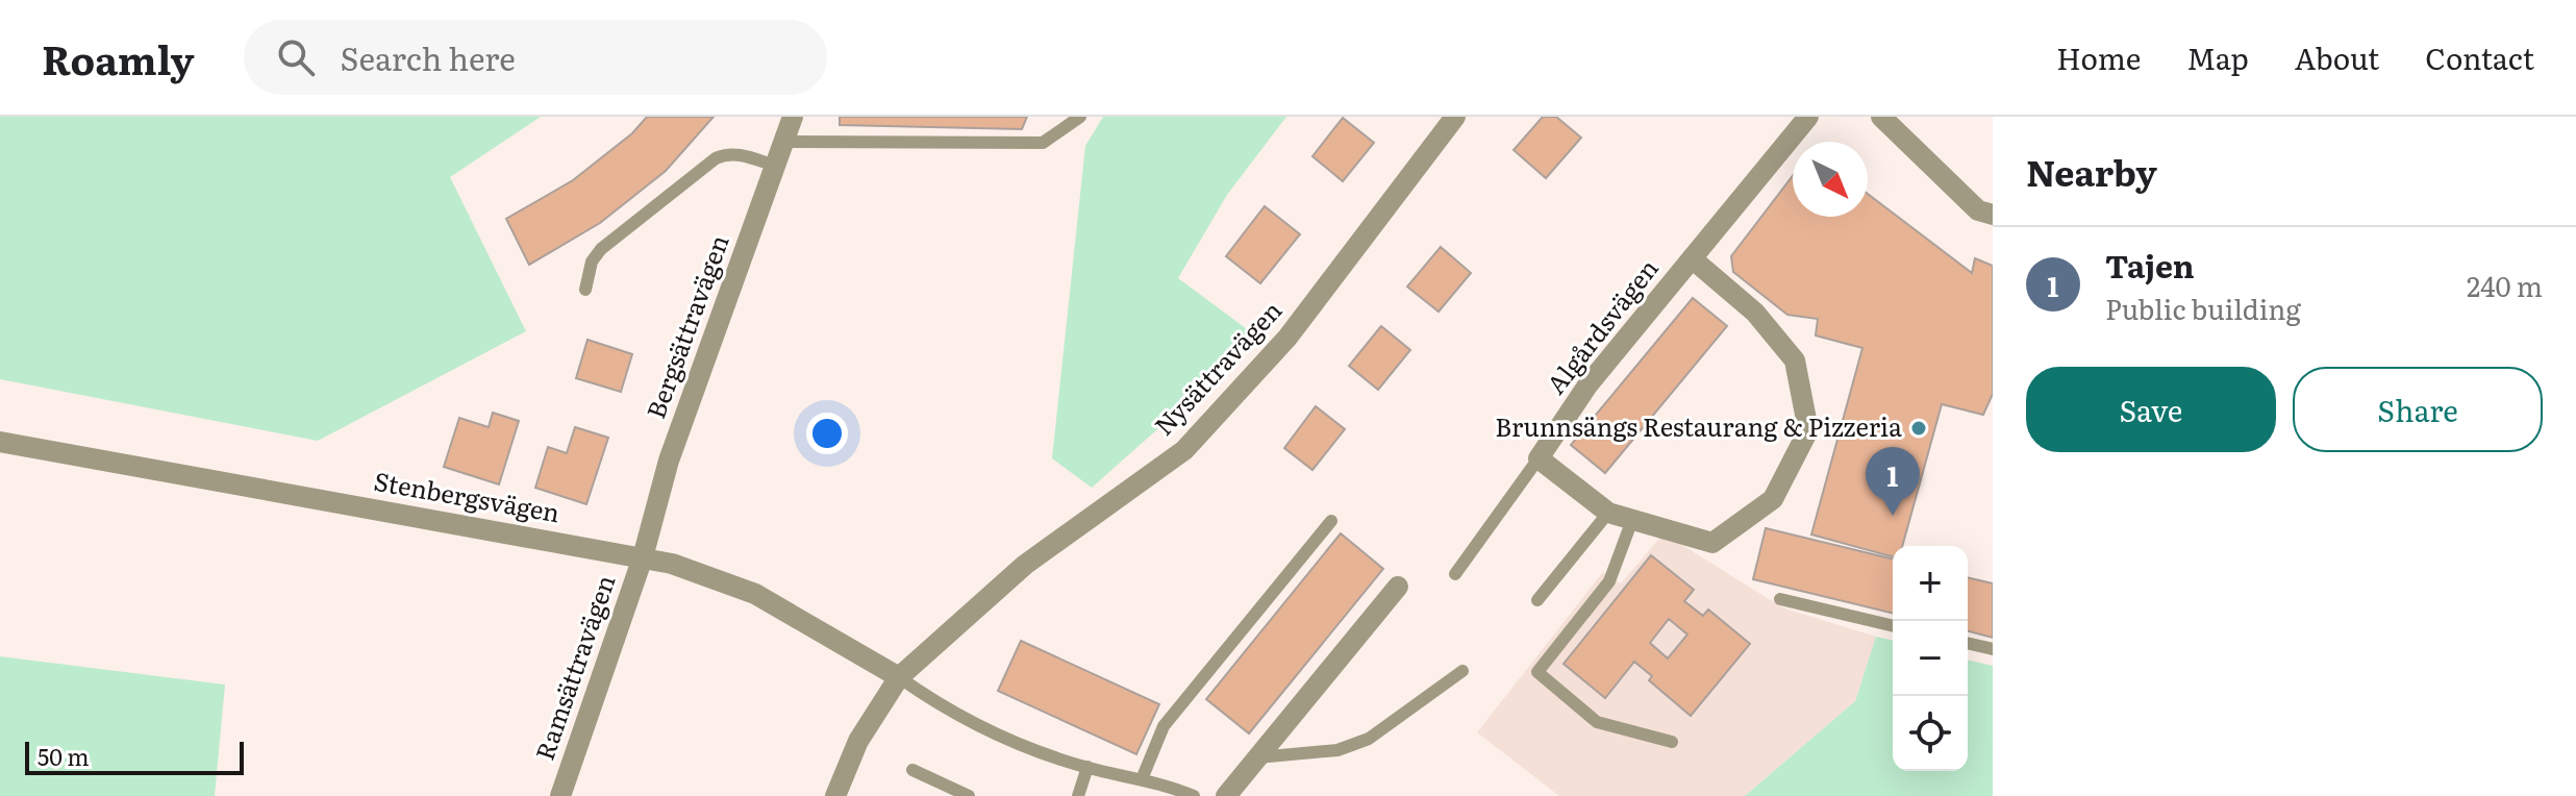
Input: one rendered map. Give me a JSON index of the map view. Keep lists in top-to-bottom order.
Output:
{
  "streets": {
    "street": [
      "Bergsättravägen",
      "Algårdsvägen",
      "Nysättravägen",
      "Stenbergsvägen",
      "Ramsättravägen"
    ]
  },
  "crossings": [
    ["Bergsättravägen", "Stenbergsvägen"],
    ["Bergsättravägen", "Ramsättravägen"],
    ["Nysättravägen", "Stenbergsvägen"],
    ["Stenbergsvägen", "Ramsättravägen"]
  ],
  "places": ["Brunnsängs Restaurang & Pizzeria"],
  "scale_bar": "50 m",
  "north": "bottom right",
  "page": {
    "header": "Roamly",
    "search": "Search here",
    "nav": [
      "Home",
      "Map",
      "About",
      "Contact"
    ],
    "heading": "Nearby",
    "list": [
      {
        "mark": "1",
        "name": "Tajen",
        "note": "Public building",
        "value": "240 m"
      }
    ],
    "buttons": ["Save", "Share"],
    "pins": "1",
    "map_buttons": ["+", "−"],
    "scale": "50 m"
  }
}
